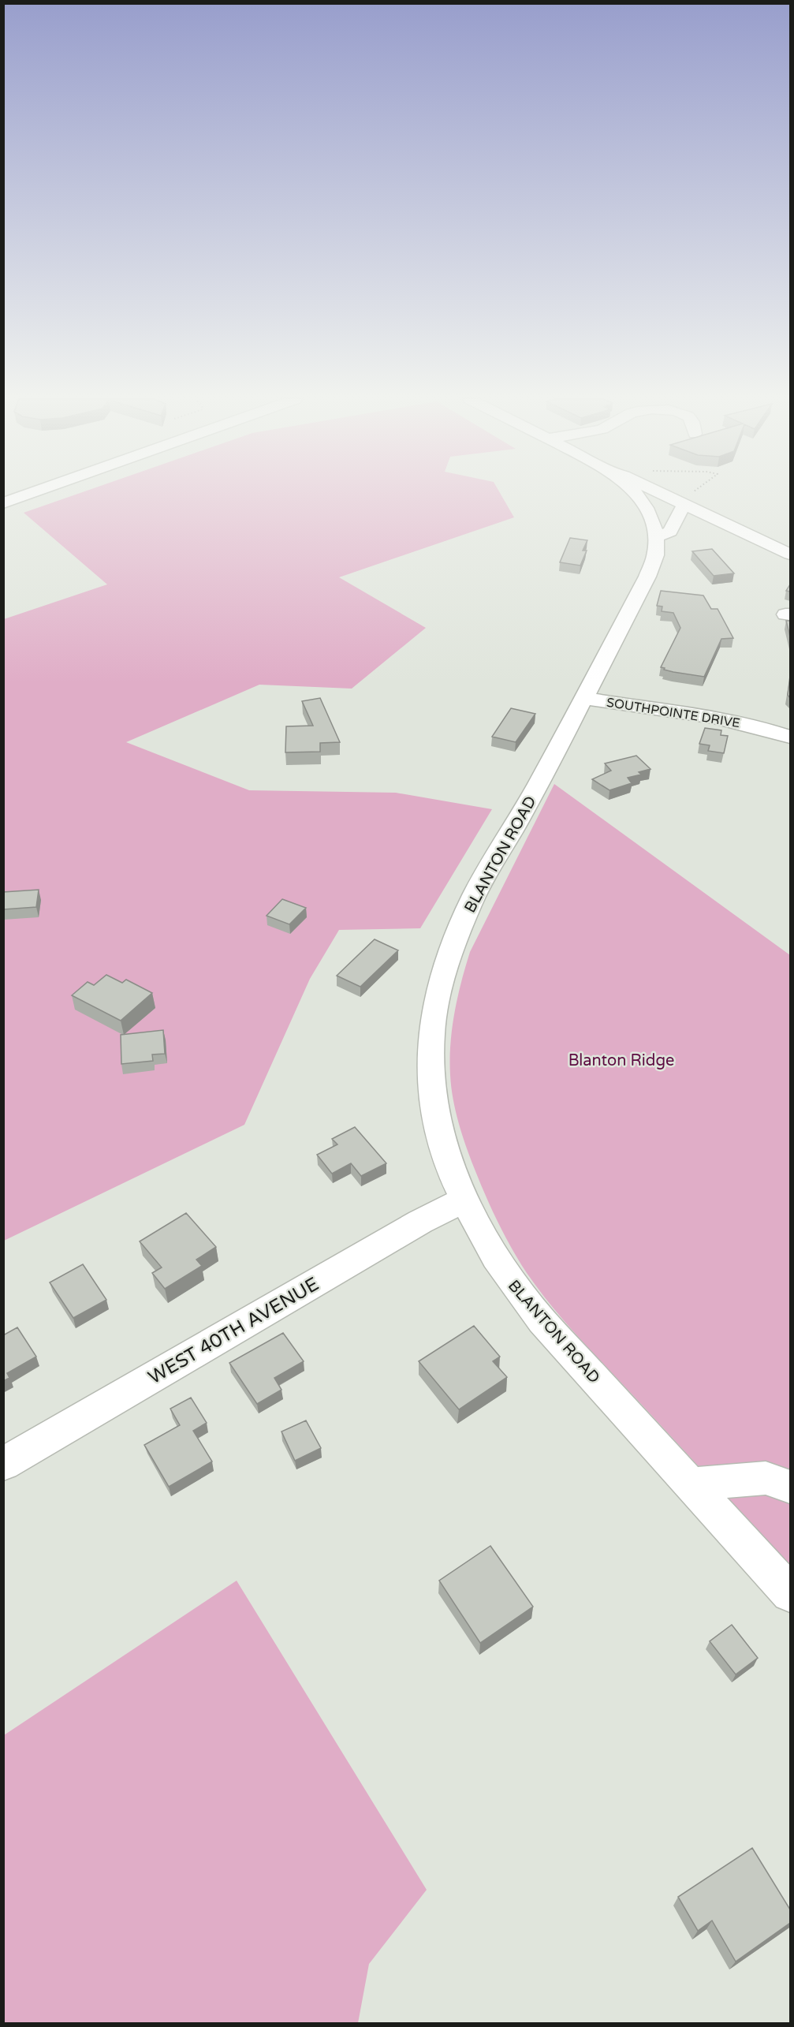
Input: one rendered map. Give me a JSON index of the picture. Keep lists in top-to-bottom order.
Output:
{
  "streets": {
    "street": ["SOUTHPOINTE DRIVE", "BLANTON ROAD", "WEST 40TH AVENUE"]
  },
  "crossings": [
    ["SOUTHPOINTE DRIVE", "BLANTON ROAD"],
    ["BLANTON ROAD", "WEST 40TH AVENUE"]
  ],
  "parks": ["Blanton Ridge"]
}
